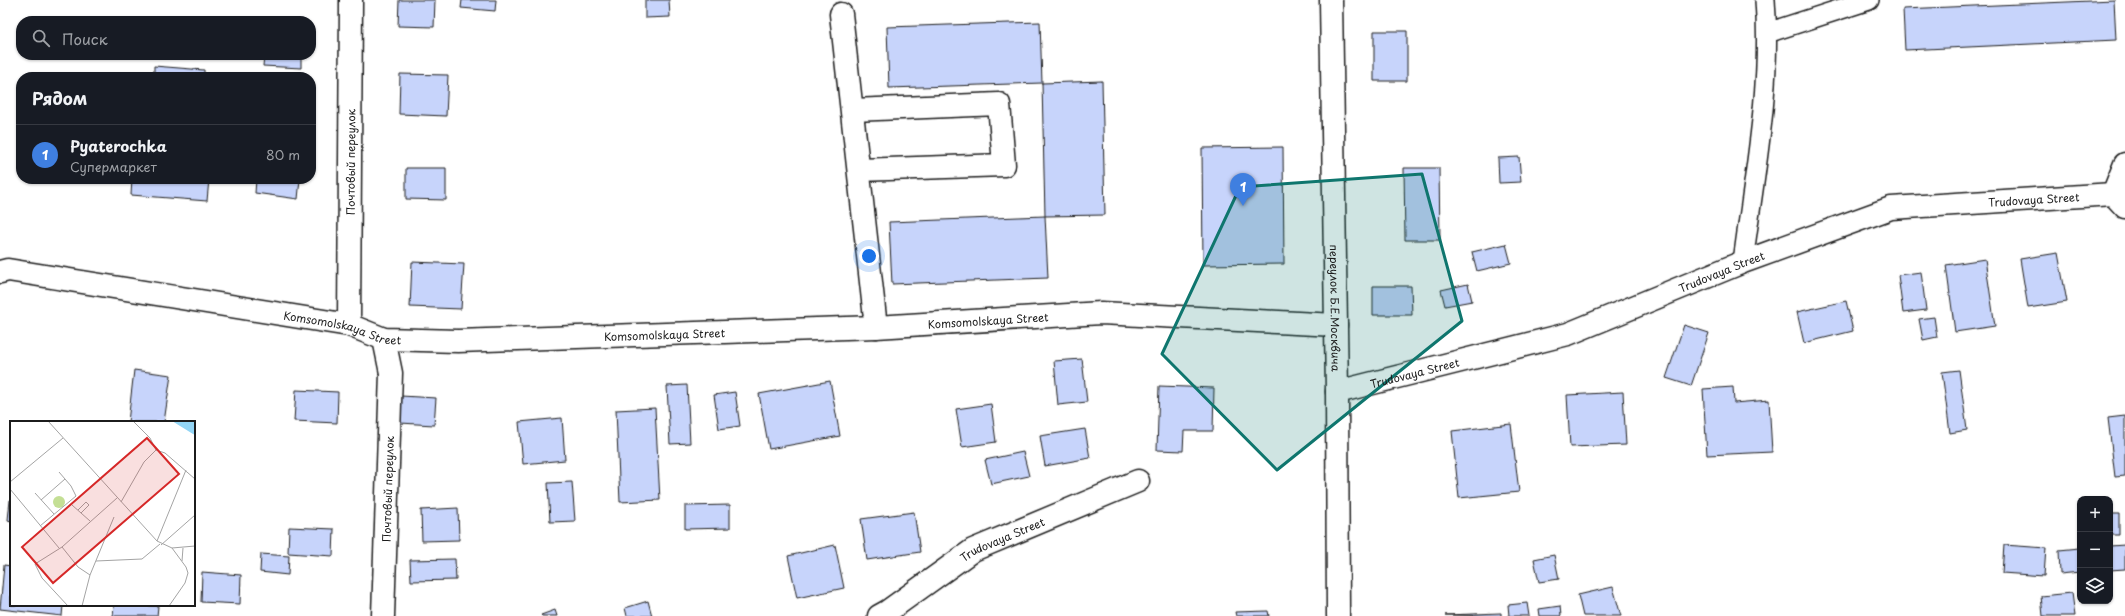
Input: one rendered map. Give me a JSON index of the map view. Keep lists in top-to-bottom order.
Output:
{
  "streets": {
    "street": [
      "Почтовый переулок",
      "Trudovaya Street",
      "переулок Б.Е.Москвича",
      "Komsomolskaya Street"
    ]
  },
  "crossings": [
    ["Почтовый переулок", "Komsomolskaya Street"],
    ["Trudovaya Street", "переулок Б.Е.Москвича"],
    ["переулок Б.Е.Москвича", "Komsomolskaya Street"]
  ],
  "page": {
    "search": "Поиск",
    "heading": "Рядом",
    "list": [
      {
        "mark": "1",
        "name": "Pyaterochka",
        "note": "Супермаркет",
        "value": "80 m"
      }
    ],
    "pins": "1",
    "map_buttons": ["+", "−"]
  }
}
